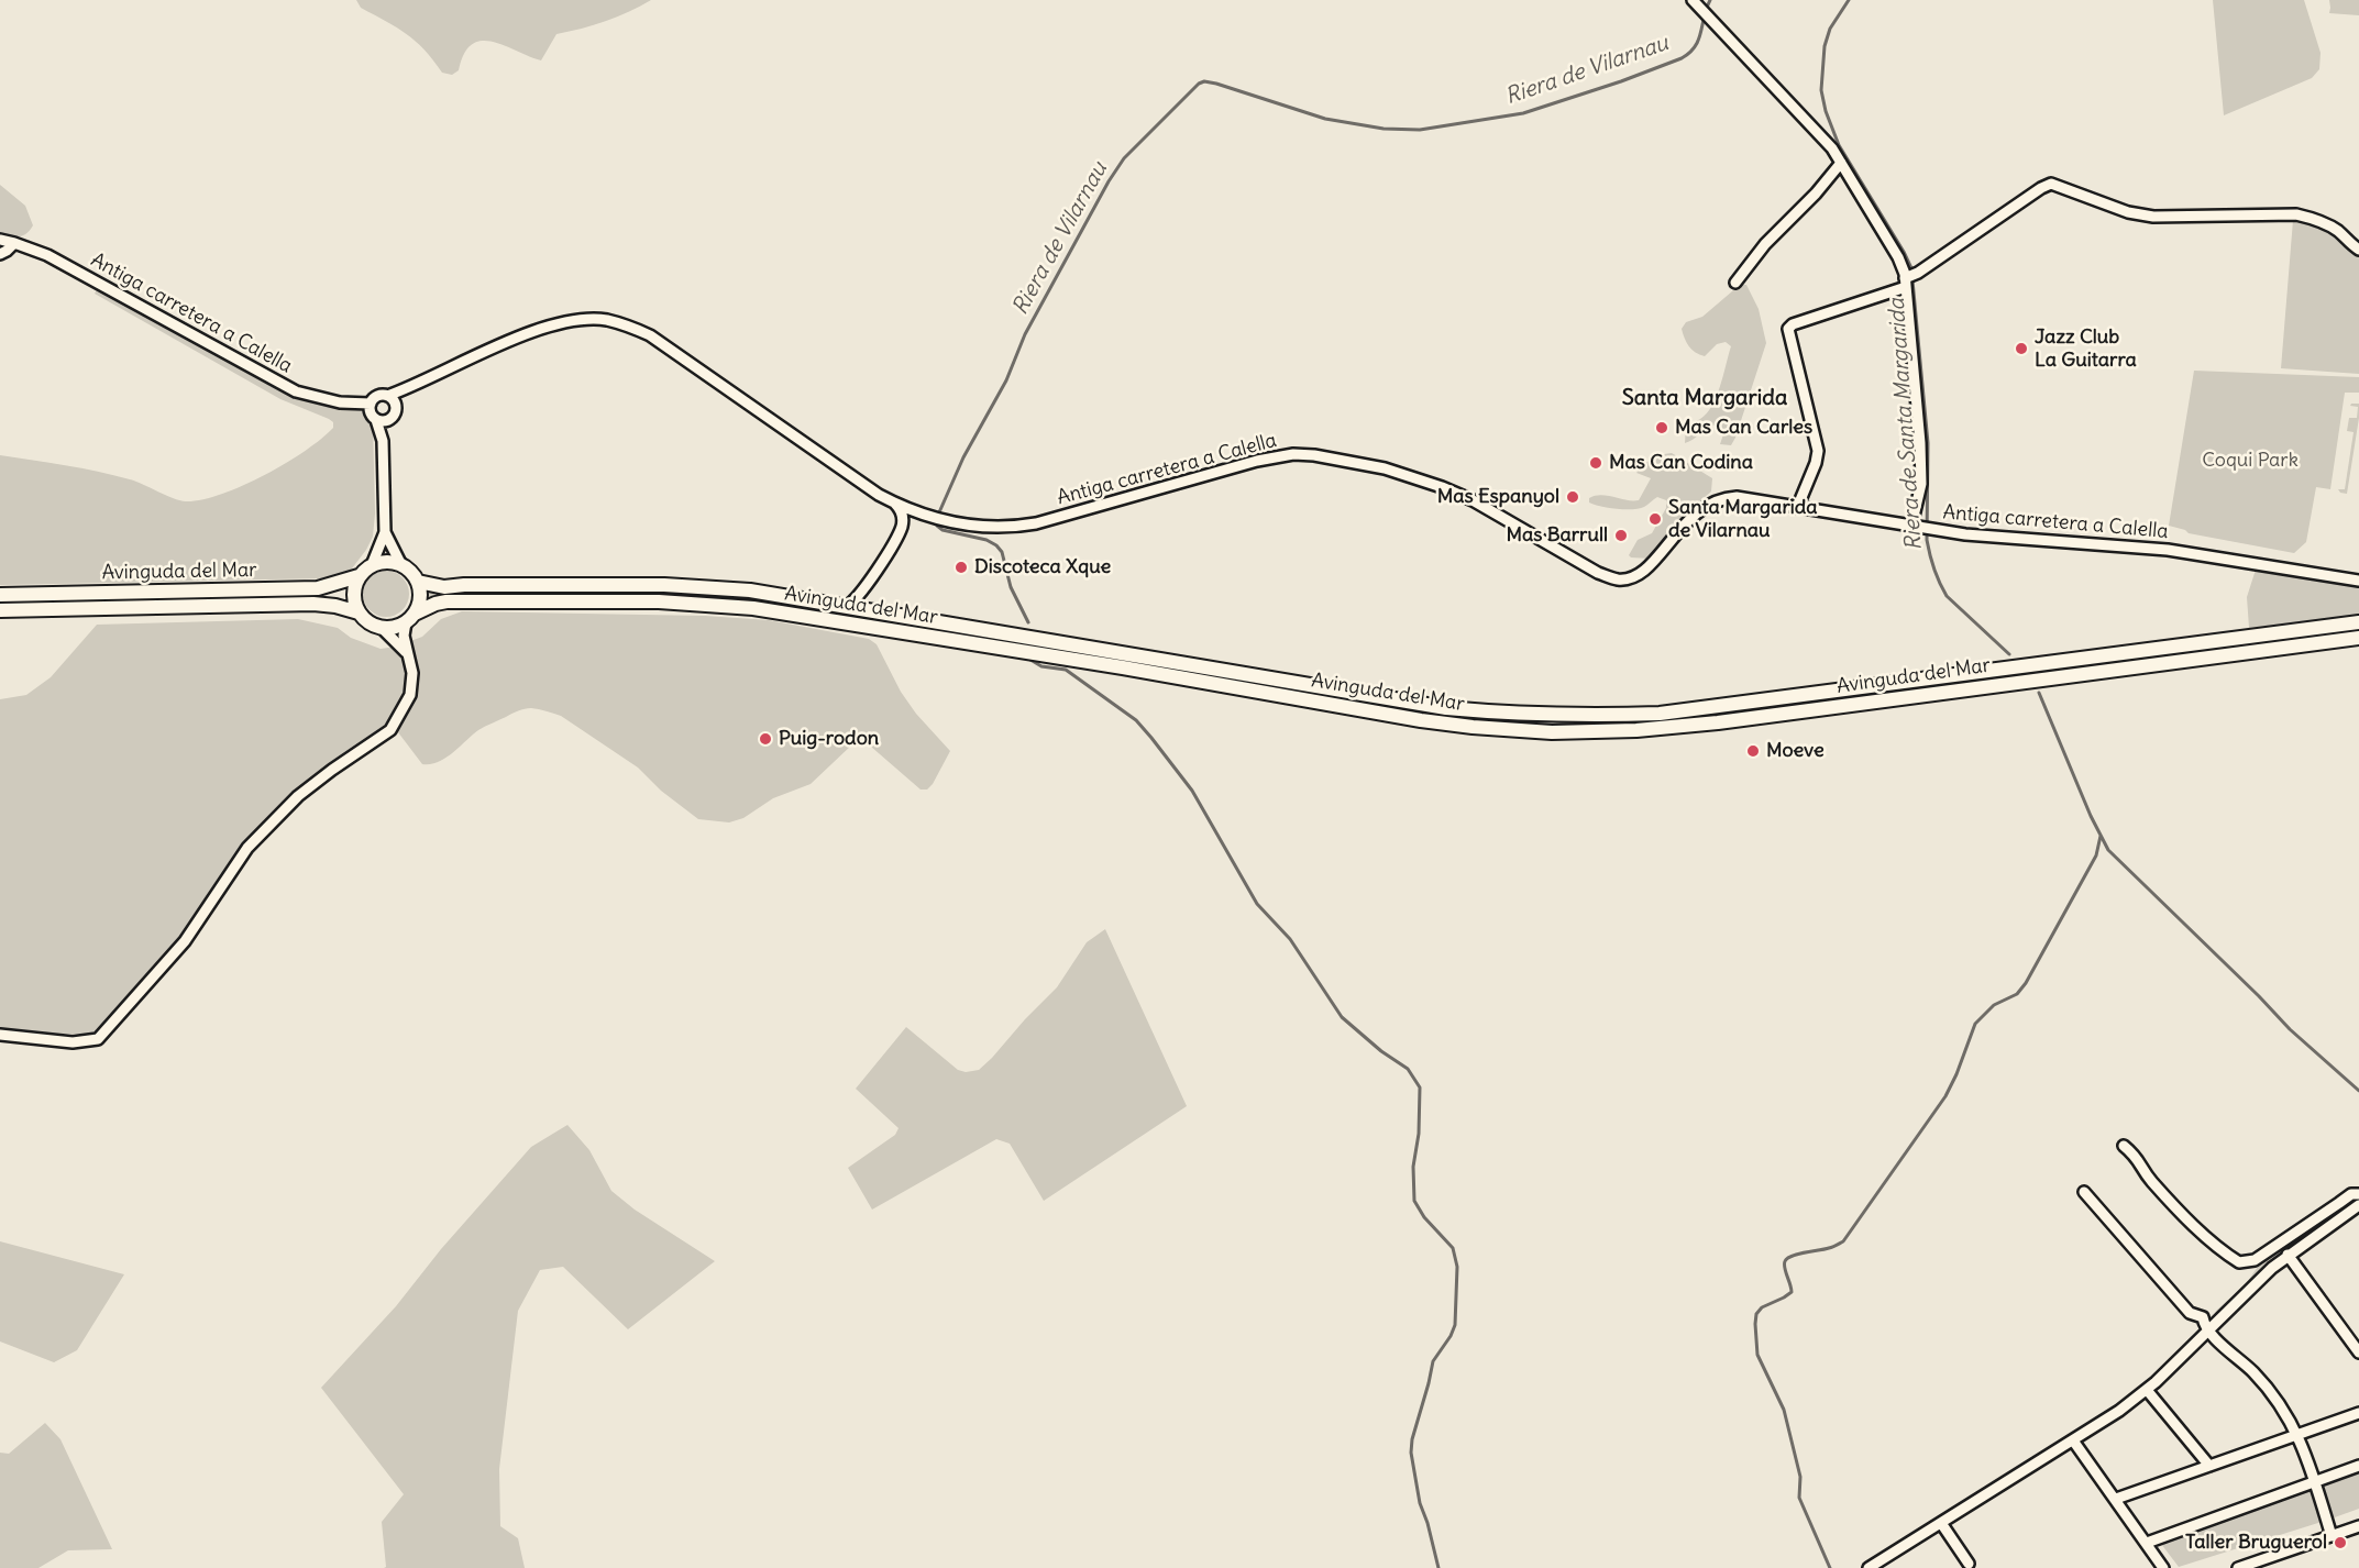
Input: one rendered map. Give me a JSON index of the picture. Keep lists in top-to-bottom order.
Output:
{
  "streets": {
    "main road": ["Avinguda del Mar"],
    "street": ["Antiga carretera a Calella"]
  },
  "districts": ["Santa Margarida"],
  "water": ["Riera de Vilarnau", "Riera de Santa Margarida"],
  "parks": ["Coqui Park"],
  "places": [
    "Jazz Club La Guitarra",
    "Mas Can Carles",
    "Mas Can Codina",
    "Mas Espanyol",
    "Santa Margarida de Vilarnau",
    "Mas Barrull",
    "Discoteca Xque",
    "Puig-rodon",
    "Moeve",
    "Taller Bruguerol"
  ]
}
